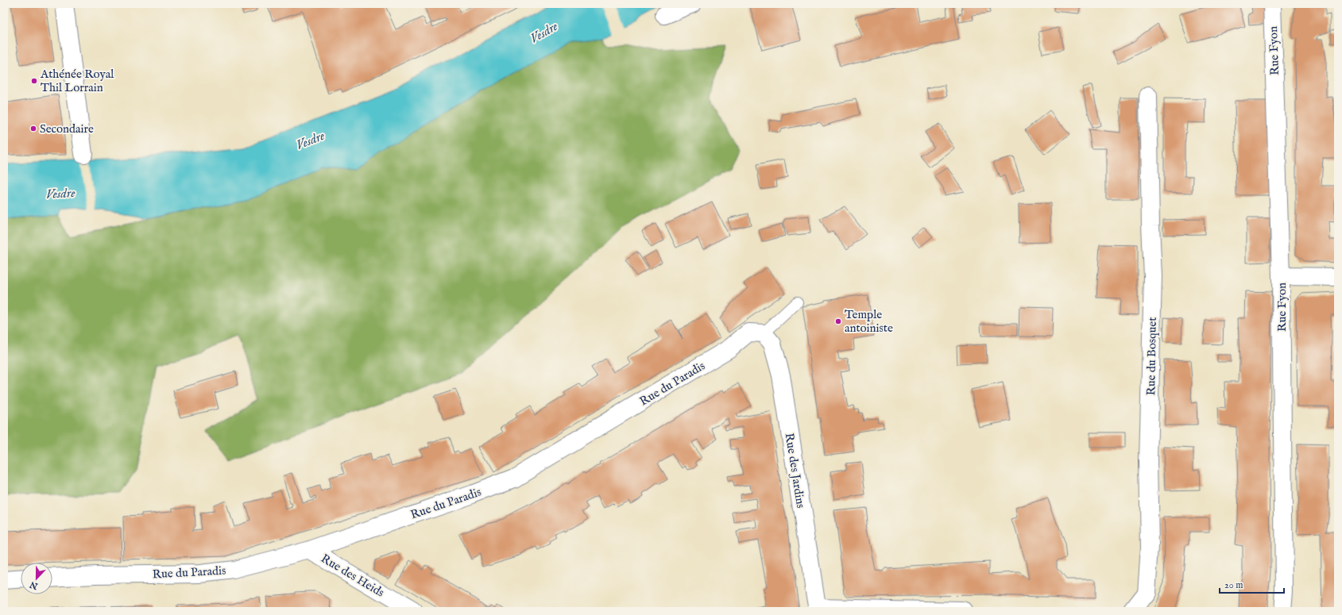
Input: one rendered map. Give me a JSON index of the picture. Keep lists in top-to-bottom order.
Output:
{
  "streets": {
    "street": [
      "Rue Fyon",
      "Rue du Bosquet",
      "Rue du Paradis",
      "Rue des Jardins",
      "Rue des Heids"
    ]
  },
  "crossings": [
    ["Rue du Paradis", "Rue des Jardins"],
    ["Rue du Paradis", "Rue des Heids"]
  ],
  "water": ["Vesdre"],
  "places": ["Athénée Royal Thil Lorrain", "Secondaire", "Temple antoiniste"],
  "scale_bar": "20 m",
  "north": "bottom"
}
